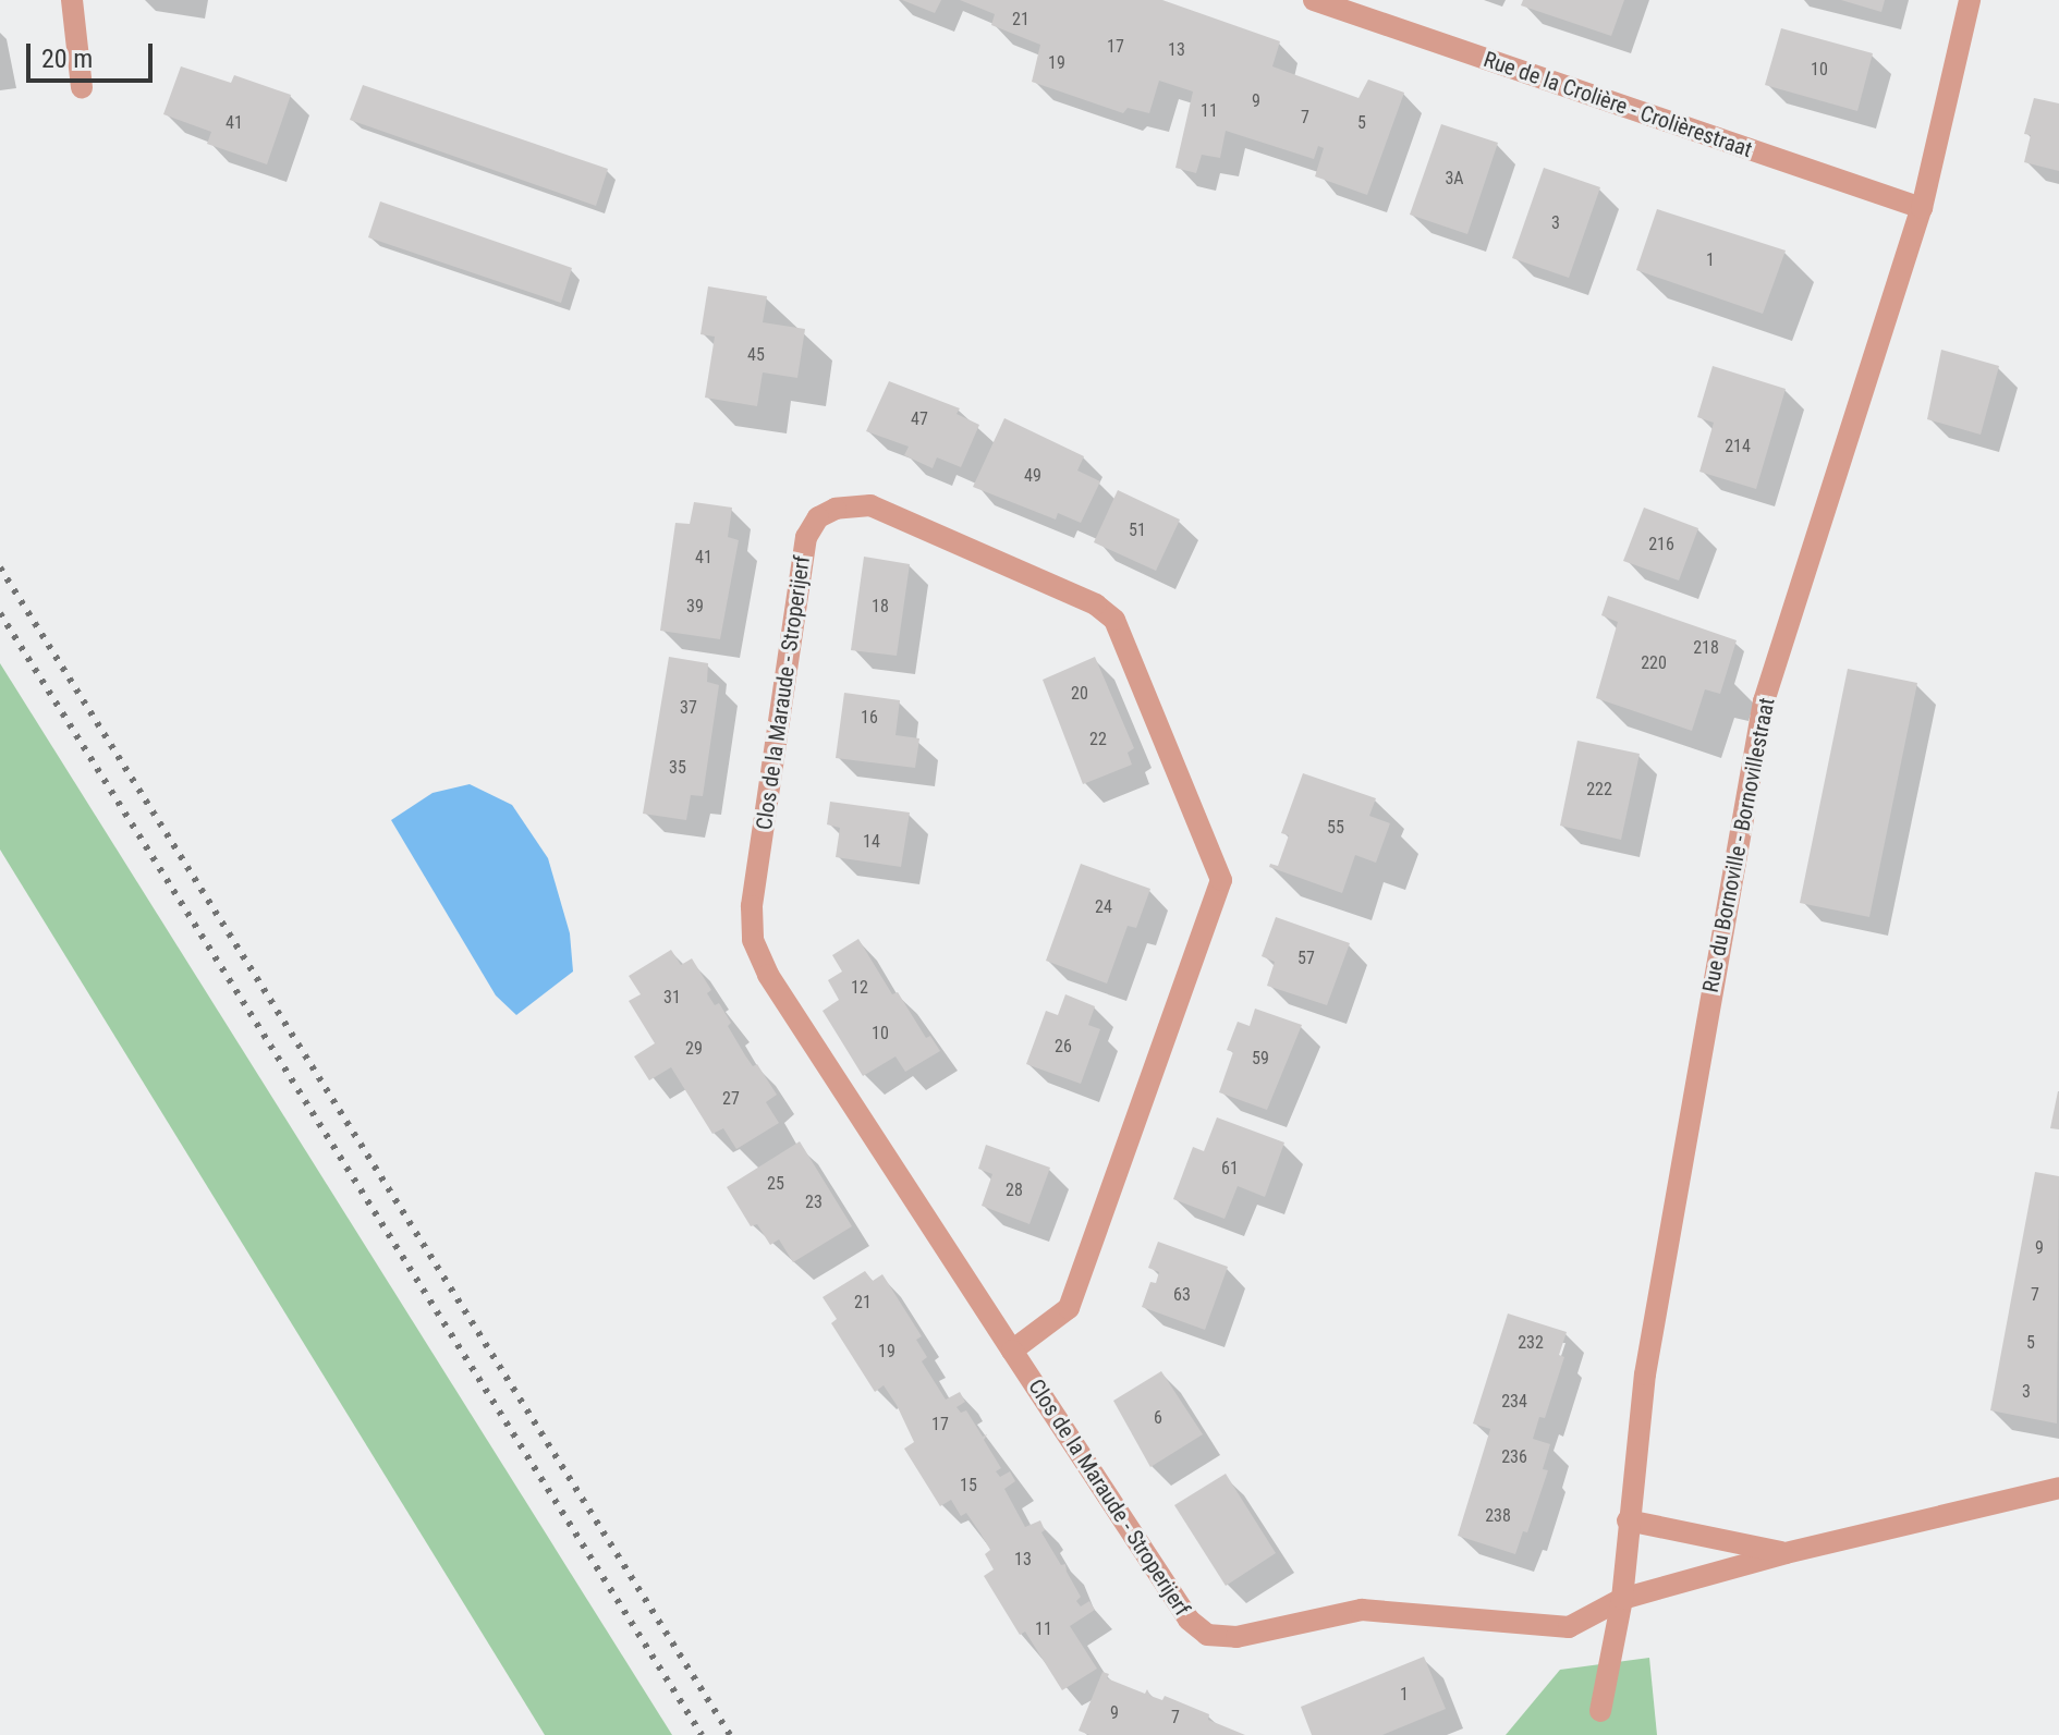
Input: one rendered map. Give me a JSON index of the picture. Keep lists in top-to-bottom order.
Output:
{
  "streets": {
    "street": ["Rue de la Crolière - Crolièrestraat", "Clos de la Maraude - Stroperijerf", "Rue du Bornoville - Bornovillestraat"]
  },
  "crossings": [
    ["Rue de la Crolière - Crolièrestraat", "Rue du Bornoville - Bornovillestraat"],
    ["Clos de la Maraude - Stroperijerf", "Rue du Bornoville - Bornovillestraat"]
  ],
  "house_numbers": [
    "21",
    "17",
    "13",
    "19",
    "10",
    "9",
    "11",
    "7",
    "41",
    "5",
    "3A",
    "3",
    "1",
    "45",
    "47",
    "214",
    "49",
    "51",
    "216",
    "41",
    "39",
    "18",
    "218",
    "220",
    "20",
    "37",
    "16",
    "22",
    "35",
    "222",
    "55",
    "14",
    "24",
    "57",
    "12",
    "31",
    "10",
    "26",
    "29",
    "59",
    "27",
    "61",
    "25",
    "28",
    "23",
    "9",
    "63",
    "7",
    "21",
    "232",
    "5",
    "19",
    "3",
    "234",
    "6",
    "17",
    "236",
    "15",
    "238",
    "13",
    "11",
    "1",
    "9",
    "7"
  ],
  "scale_bar": "20 m"
}
